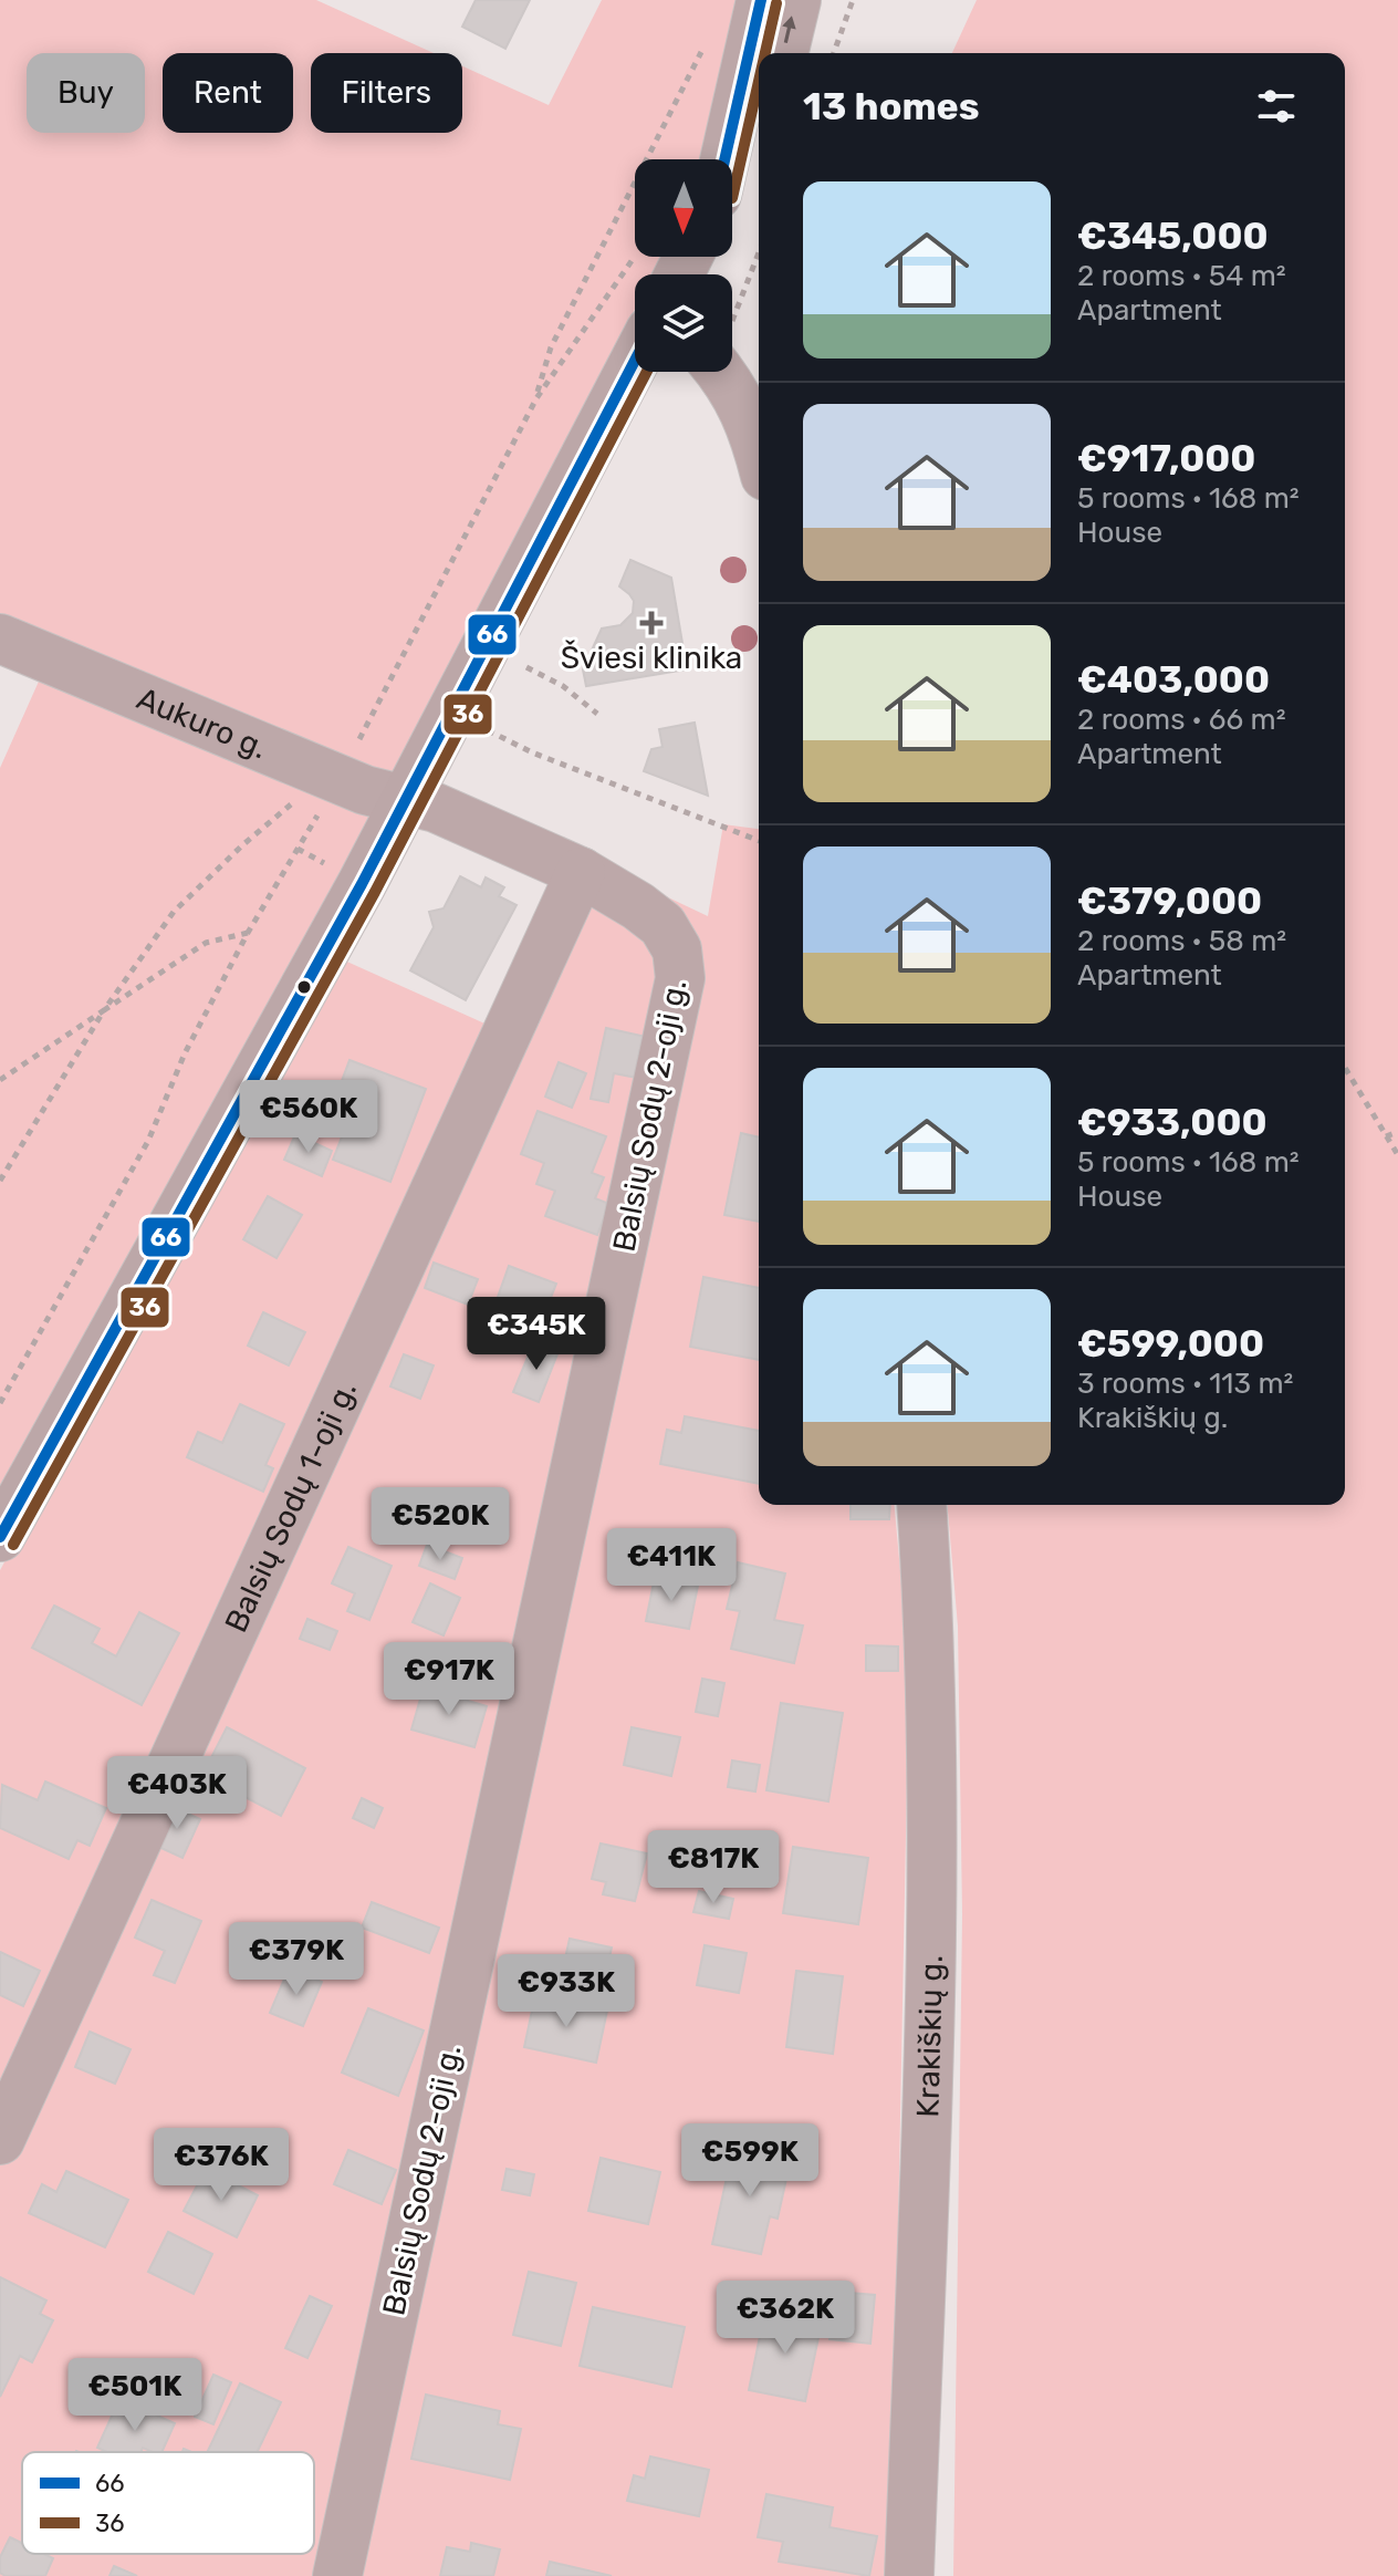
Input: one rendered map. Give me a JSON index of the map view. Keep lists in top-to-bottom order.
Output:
{
  "streets": {
    "street": [
      "Aukuro g.",
      "Balsių Sodų 2-oji g.",
      "Balsių Sodų 1-oji g.",
      "Krakiškių g."
    ]
  },
  "crossings": [
    ["Aukuro g.", "Balsių Sodų 2-oji g."],
    ["Balsių Sodų 2-oji g.", "Balsių Sodų 1-oji g."]
  ],
  "places": {
    "health": ["Šviesi klinika"]
  },
  "lines": ["transit line 66", "transit line 36"],
  "legend": ["66", "36"],
  "north": "bottom",
  "page": {
    "chip": ["Buy", "Rent", "Filters"],
    "heading": "13 homes",
    "list": [
      {
        "name": "€345,000",
        "note": "2 rooms · 54 m² · Apartment"
      },
      {
        "name": "€917,000",
        "note": "5 rooms · 168 m² · House"
      },
      {
        "name": "€403,000",
        "note": "2 rooms · 66 m² · Apartment"
      },
      {
        "name": "€379,000",
        "note": "2 rooms · 58 m² · Apartment"
      },
      {
        "name": "€933,000",
        "note": "5 rooms · 168 m² · House"
      },
      {
        "name": "€599,000",
        "note": "3 rooms · 113 m² · Krakiškių g."
      }
    ],
    "price": [
      "€560K",
      "€345K",
      "€520K",
      "€411K",
      "€917K",
      "€403K",
      "€817K",
      "€379K",
      "€933K",
      "€599K",
      "€376K",
      "€362K",
      "€501K"
    ]
  }
}
